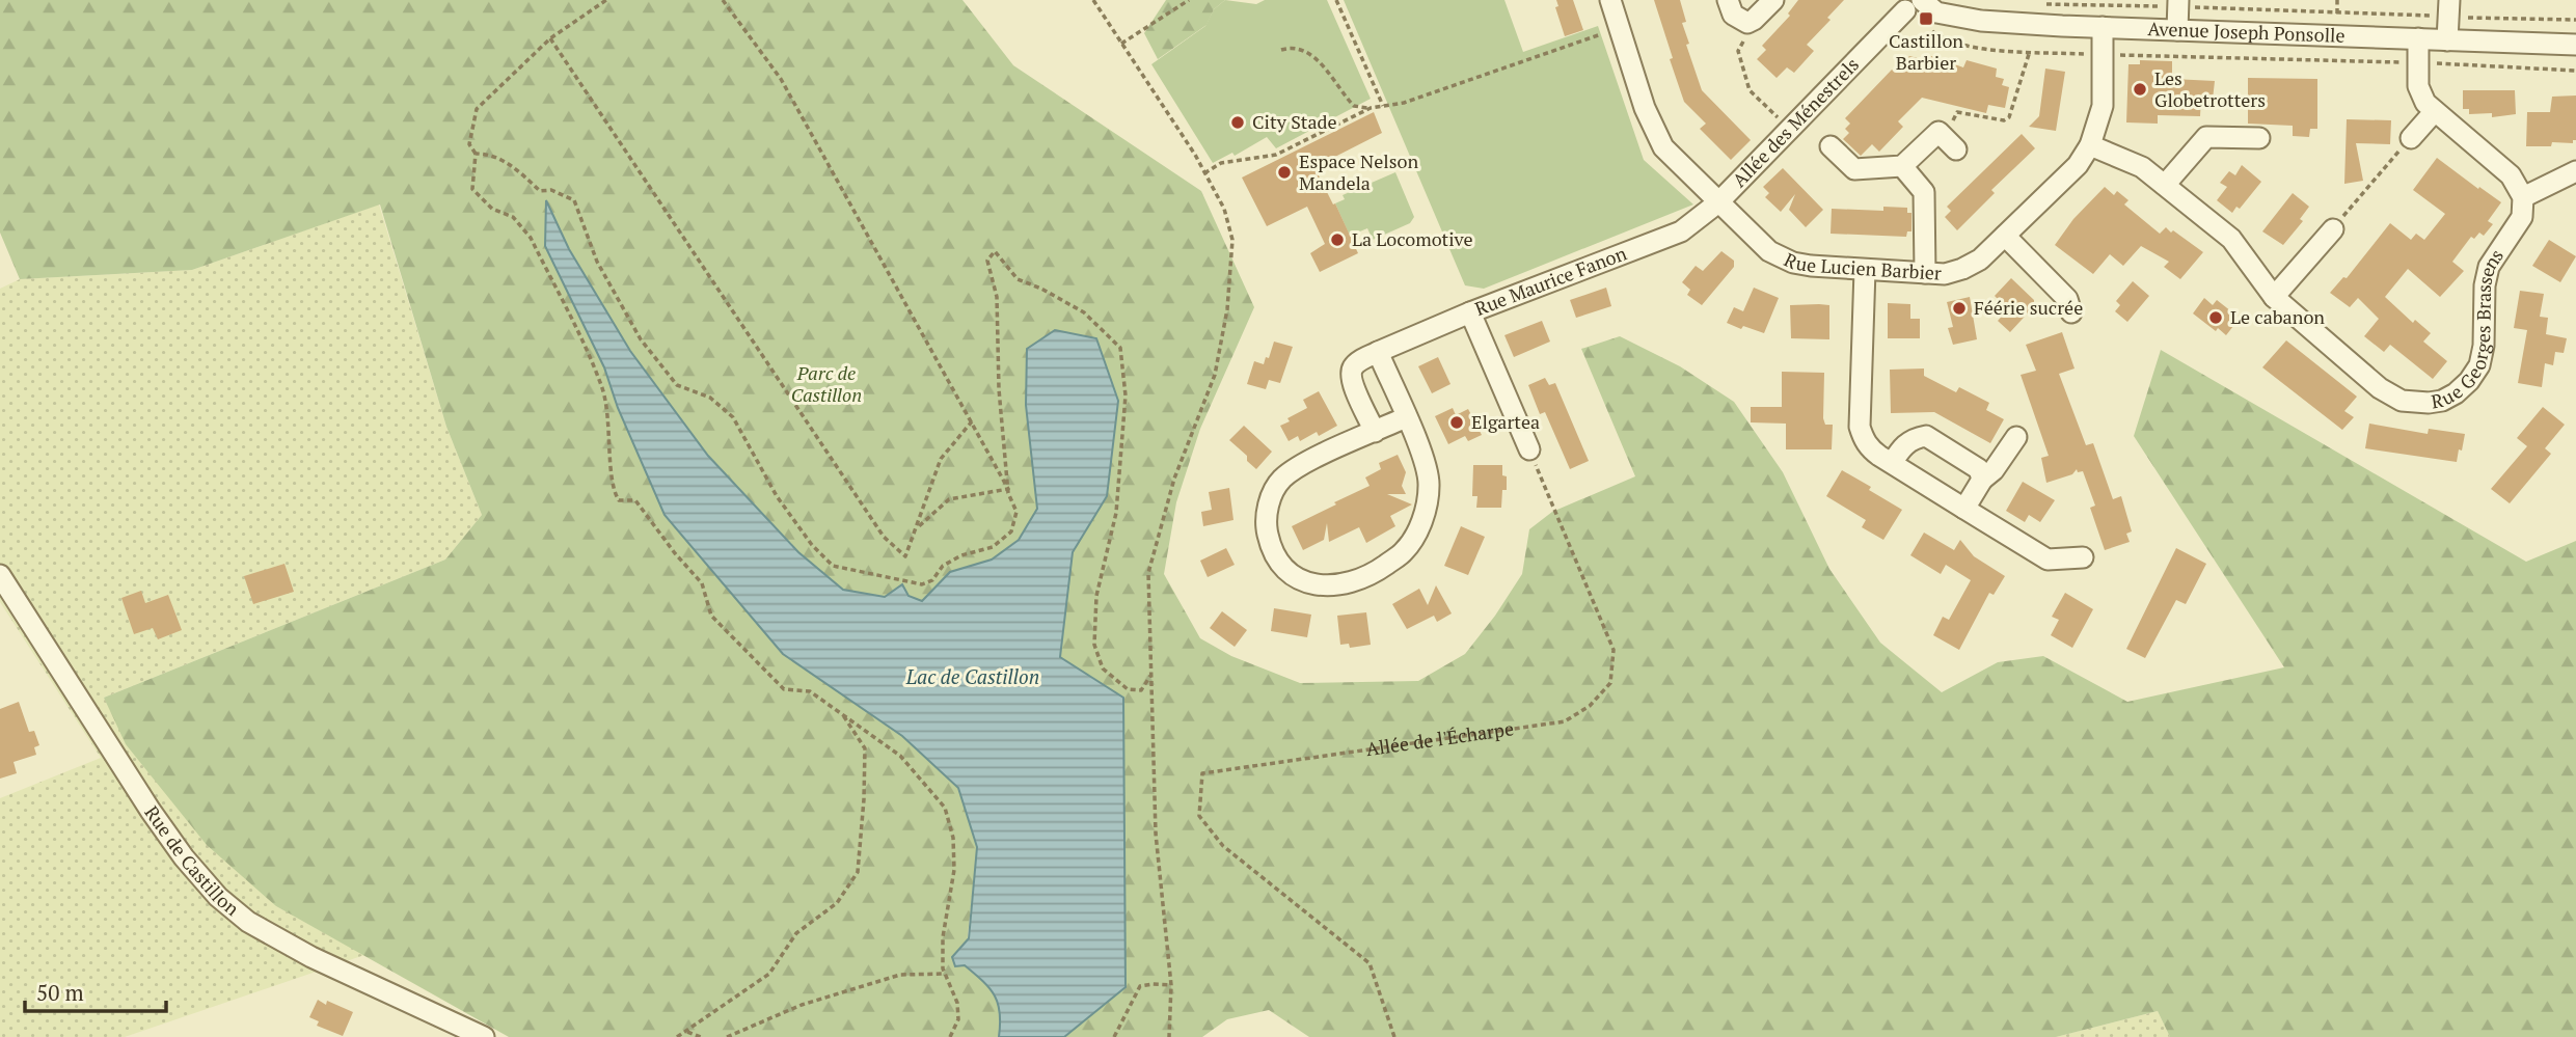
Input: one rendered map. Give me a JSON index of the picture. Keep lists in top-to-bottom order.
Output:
{
  "streets": {
    "street": [
      "Avenue Joseph Ponsolle",
      "Allée des Ménestrels",
      "Rue Lucien Barbier",
      "Rue Maurice Fanon",
      "Rue Georges Brassens",
      "Rue de Castillon"
    ],
    "path": ["Allée de l'Écharpe"]
  },
  "crossings": [
    ["Avenue Joseph Ponsolle", "Allée des Ménestrels"],
    ["Avenue Joseph Ponsolle", "Rue Lucien Barbier"],
    ["Allée des Ménestrels", "Rue Lucien Barbier"],
    ["Allée des Ménestrels", "Rue Maurice Fanon"],
    ["Rue Lucien Barbier", "Rue Maurice Fanon"],
    ["Rue Lucien Barbier", "Rue Georges Brassens"]
  ],
  "water": ["Lac de Castillon"],
  "parks": ["Parc de Castillon"],
  "places": {
    "transit": ["Castillon Barbier"],
    "other": [
      "Les Globetrotters",
      "City Stade",
      "Espace Nelson Mandela",
      "La Locomotive",
      "Féérie sucrée",
      "Le cabanon",
      "Elgartea"
    ]
  },
  "scale_bar": "50 m"
}
